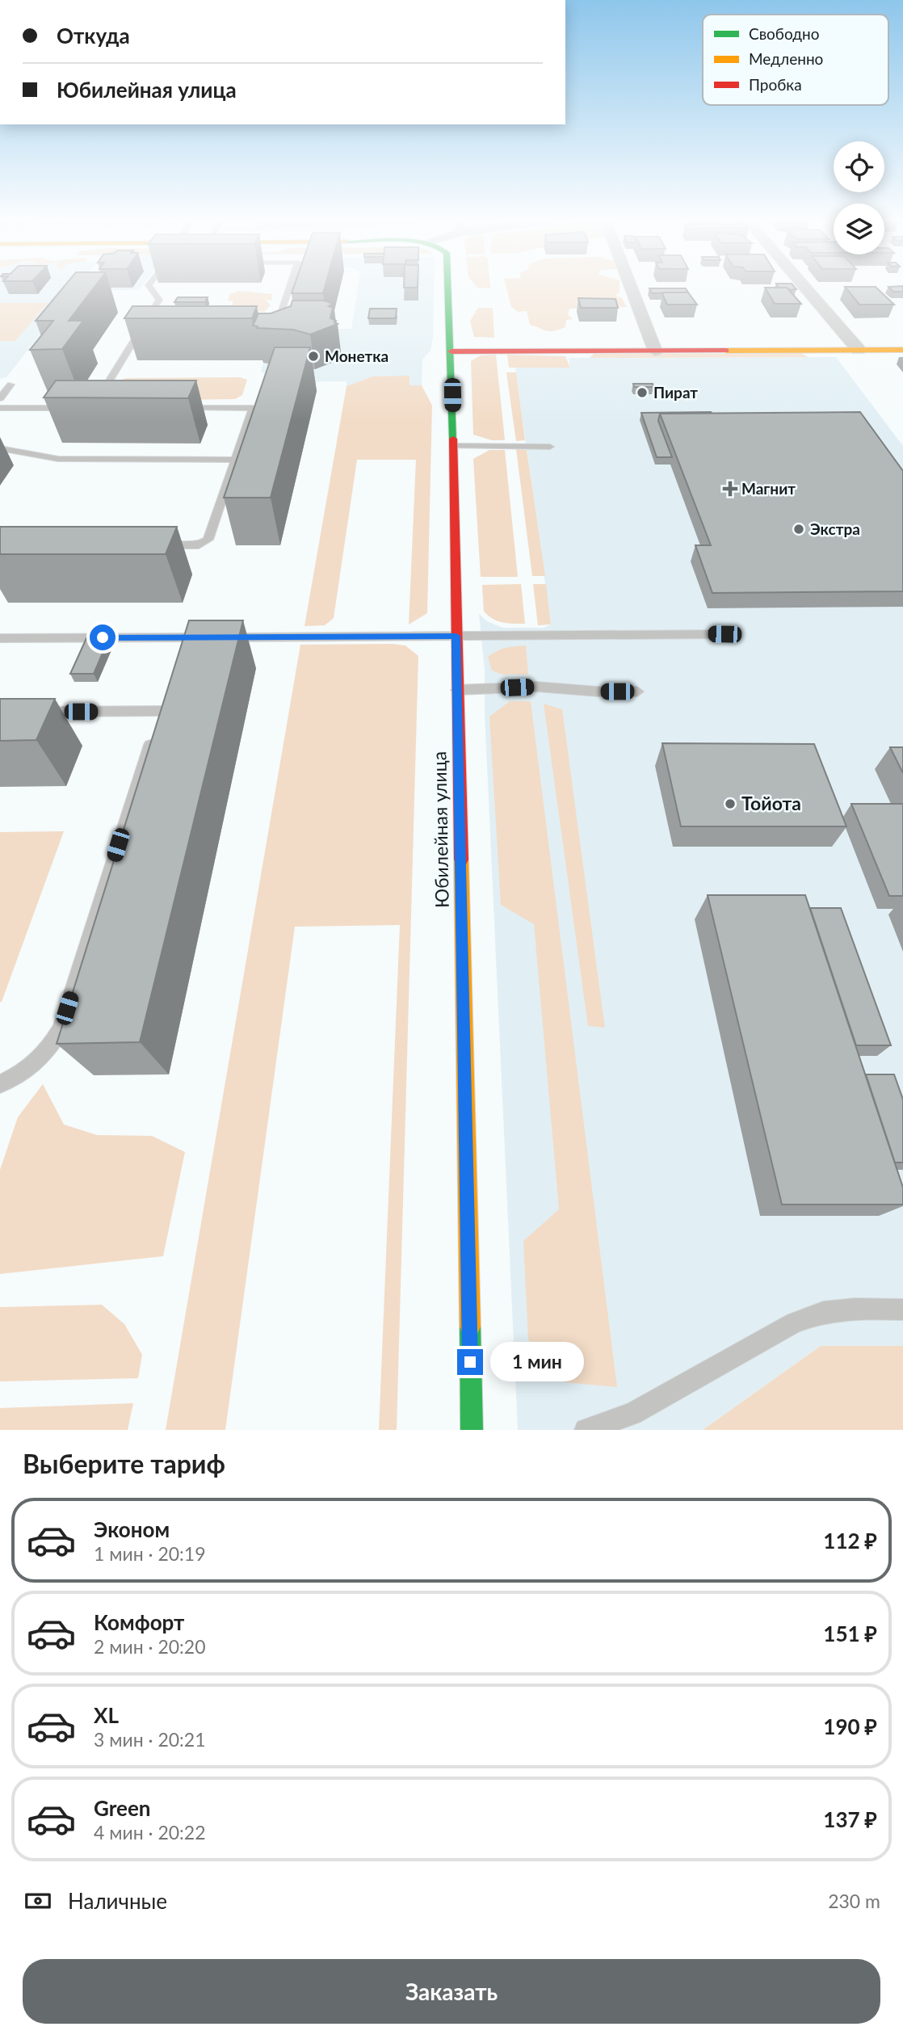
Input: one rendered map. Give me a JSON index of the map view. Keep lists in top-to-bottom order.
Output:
{
  "streets": {
    "main road": ["Юбилейная улица"]
  },
  "places": {
    "other": [
      "Монетка",
      "Пират",
      "Экстра",
      "Тойота"
    ],
    "health": ["Магнит"]
  },
  "legend": ["Свободно", "Медленно", "Пробка"],
  "page": {
    "banner": ["Откуда", "Юбилейная улица"],
    "bubble": "1 мин",
    "heading": "Выберите тариф",
    "list": [
      {
        "name": "Эконом",
        "note": "1 мин · 20:19",
        "value": "112 ₽"
      },
      {
        "name": "Комфорт",
        "note": "2 мин · 20:20",
        "value": "151 ₽"
      },
      {
        "name": "XL",
        "note": "3 мин · 20:21",
        "value": "190 ₽"
      },
      {
        "name": "Green",
        "note": "4 мин · 20:22",
        "value": "137 ₽"
      }
    ],
    "pay": ["Наличные", "230 m"],
    "buttons": "Заказать"
  }
}
